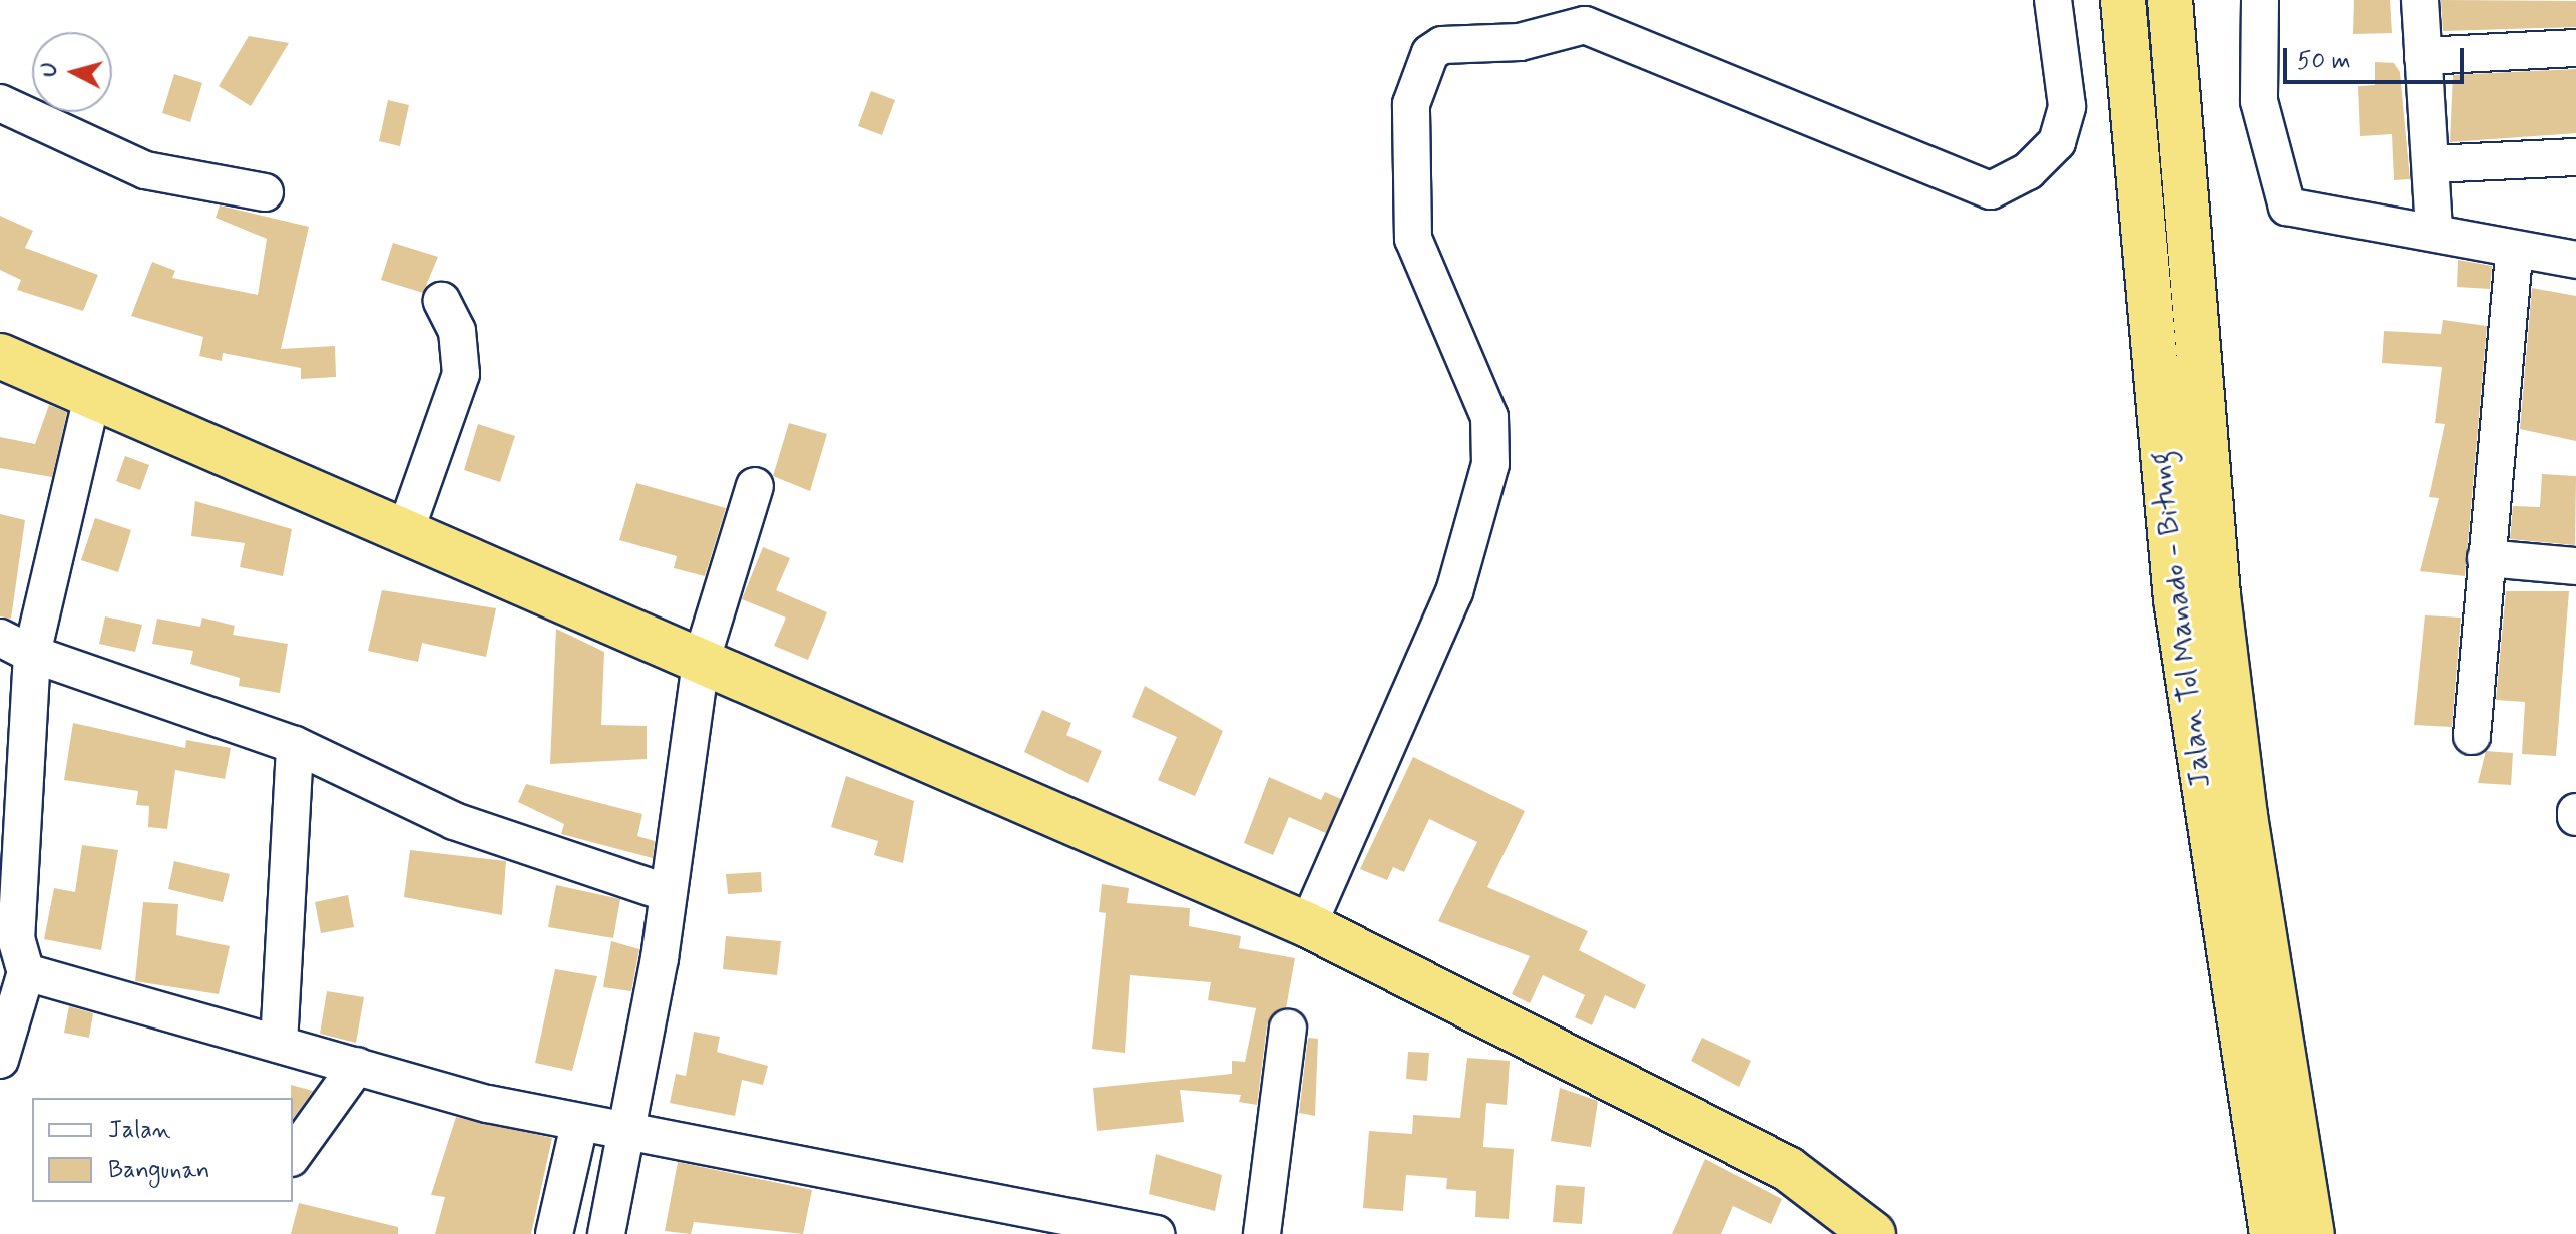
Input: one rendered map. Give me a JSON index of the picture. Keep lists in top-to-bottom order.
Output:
{
  "streets": {
    "highway": ["Jalan Tol Manado - Bitung"]
  },
  "legend": ["Jalan", "Bangunan"],
  "scale_bar": "50 m",
  "north": "left"
}
